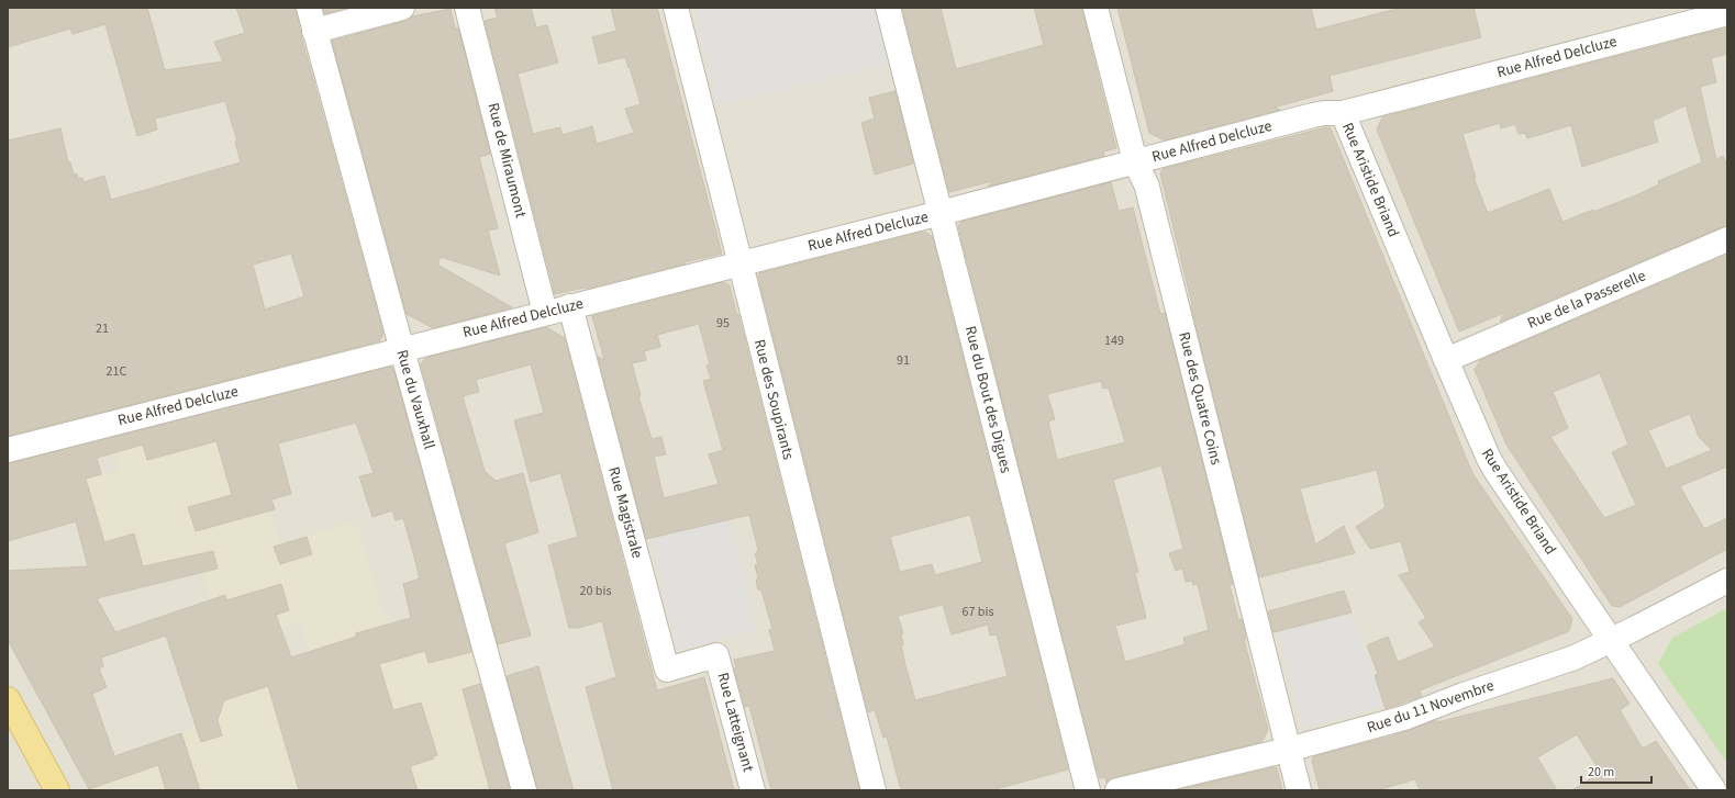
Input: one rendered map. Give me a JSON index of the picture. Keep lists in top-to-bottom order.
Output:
{
  "streets": {
    "street": [
      "Rue Alfred Delcluze",
      "Rue de Miraumont",
      "Rue Aristide Briand",
      "Rue de la Passerelle",
      "Rue des Quatre Coins",
      "Rue du Vauxhall",
      "Rue des Soupirants",
      "Rue du Bout des Digues",
      "Rue Magistrale",
      "Rue du 11 Novembre",
      "Rue Latteignant"
    ]
  },
  "crossings": [
    ["Rue Alfred Delcluze", "Rue de Miraumont"],
    ["Rue Alfred Delcluze", "Rue Aristide Briand"],
    ["Rue Alfred Delcluze", "Rue des Quatre Coins"],
    ["Rue Alfred Delcluze", "Rue du Vauxhall"],
    ["Rue Alfred Delcluze", "Rue des Soupirants"],
    ["Rue Alfred Delcluze", "Rue du Bout des Digues"],
    ["Rue Alfred Delcluze", "Rue Magistrale"],
    ["Rue Aristide Briand", "Rue de la Passerelle"],
    ["Rue Aristide Briand", "Rue du 11 Novembre"],
    ["Rue des Quatre Coins", "Rue du 11 Novembre"],
    ["Rue Magistrale", "Rue Latteignant"]
  ],
  "house_numbers": [
    "95",
    "21",
    "149",
    "91",
    "21C",
    "20 bis",
    "67 bis"
  ],
  "scale_bar": "20 m"
}
